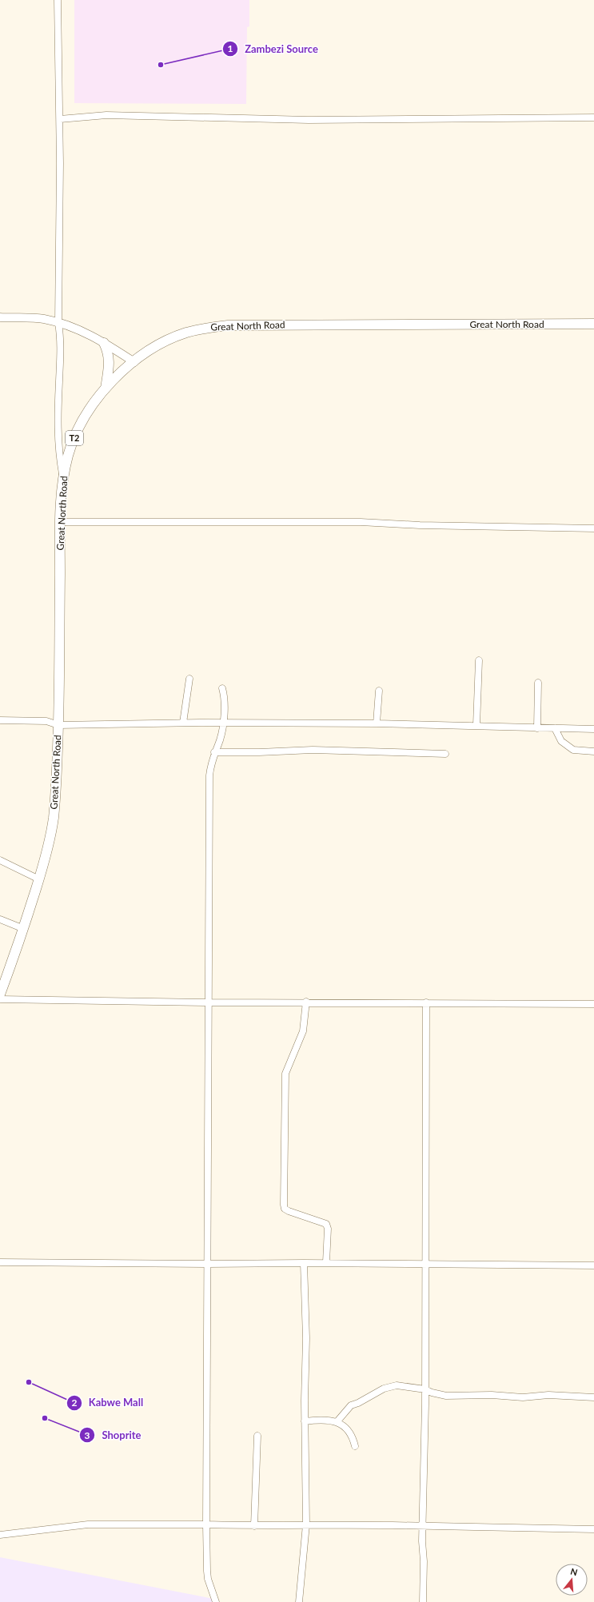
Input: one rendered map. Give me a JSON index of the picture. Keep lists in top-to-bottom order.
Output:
{
  "streets": {
    "highway": ["Great North Road", "T2"]
  },
  "places": ["Zambezi Source", "Kabwe Mall", "Shoprite"],
  "north": "top"
}
